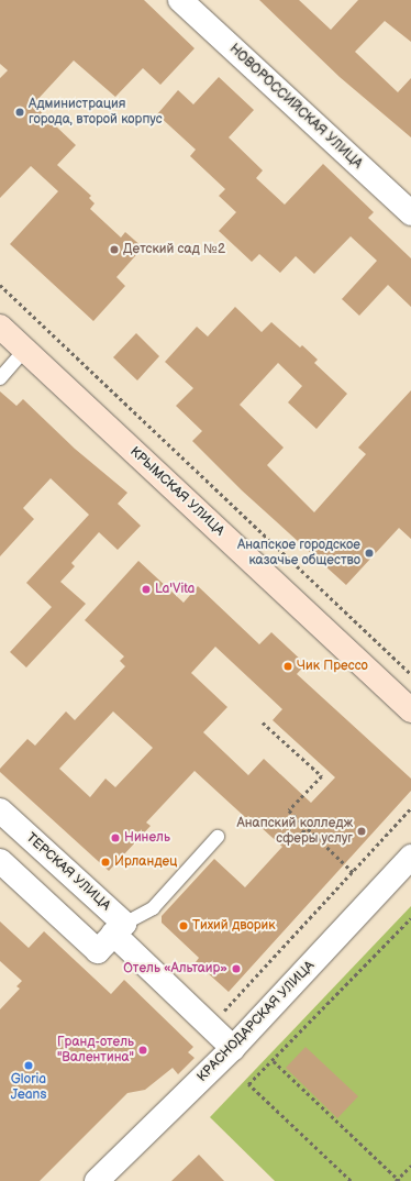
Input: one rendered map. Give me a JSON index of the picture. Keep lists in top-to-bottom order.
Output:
{
  "streets": {
    "street": [
      "НОВОРОССИЙСКАЯ УЛИЦА",
      "КРЫМСКАЯ УЛИЦА",
      "ТЕРСКАЯ УЛИЦА",
      "КРАСНОДАРСКАЯ УЛИЦА"
    ]
  },
  "crossings": [
    ["ТЕРСКАЯ УЛИЦА", "КРАСНОДАРСКАЯ УЛИЦА"]
  ],
  "places": [
    "Администрация города, второй корпус",
    "Детский сад №2",
    "Анапское городское казачье общество",
    "La'Vita",
    "Чик Прессо",
    "Анапский колледж сферы услуг",
    "Нинель",
    "Ирландец",
    "Тихий дворик",
    "Отель «Альтаир»",
    "Гранд-отель \"Валентина\"",
    "Gloria Jeans"
  ]
}
